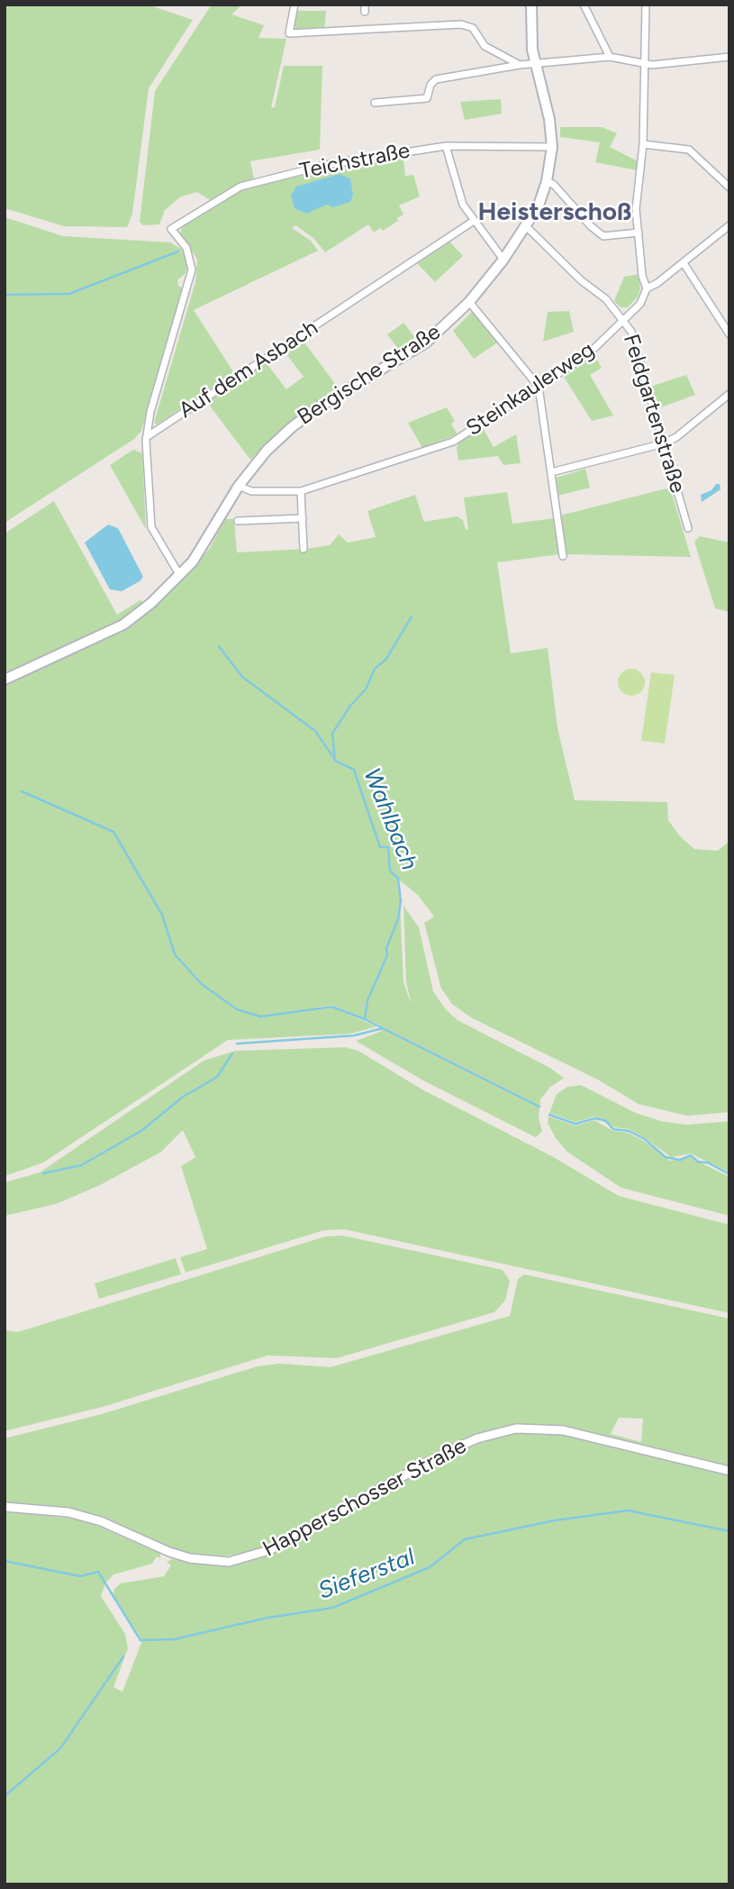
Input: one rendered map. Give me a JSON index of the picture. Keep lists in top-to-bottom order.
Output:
{
  "streets": {
    "main road": ["Bergische Straße"],
    "street": [
      "Teichstraße",
      "Auf dem Asbach",
      "Steinkaulerweg",
      "Feldgartenstraße",
      "Happerschosser Straße"
    ]
  },
  "crossings": [
    ["Teichstraße", "Auf dem Asbach"],
    ["Teichstraße", "Bergische Straße"],
    ["Bergische Straße", "Steinkaulerweg"],
    ["Bergische Straße", "Feldgartenstraße"],
    ["Steinkaulerweg", "Feldgartenstraße"]
  ],
  "districts": ["Heisterschoß"],
  "water": ["Wahlbach", "Sieferstal"]
}
